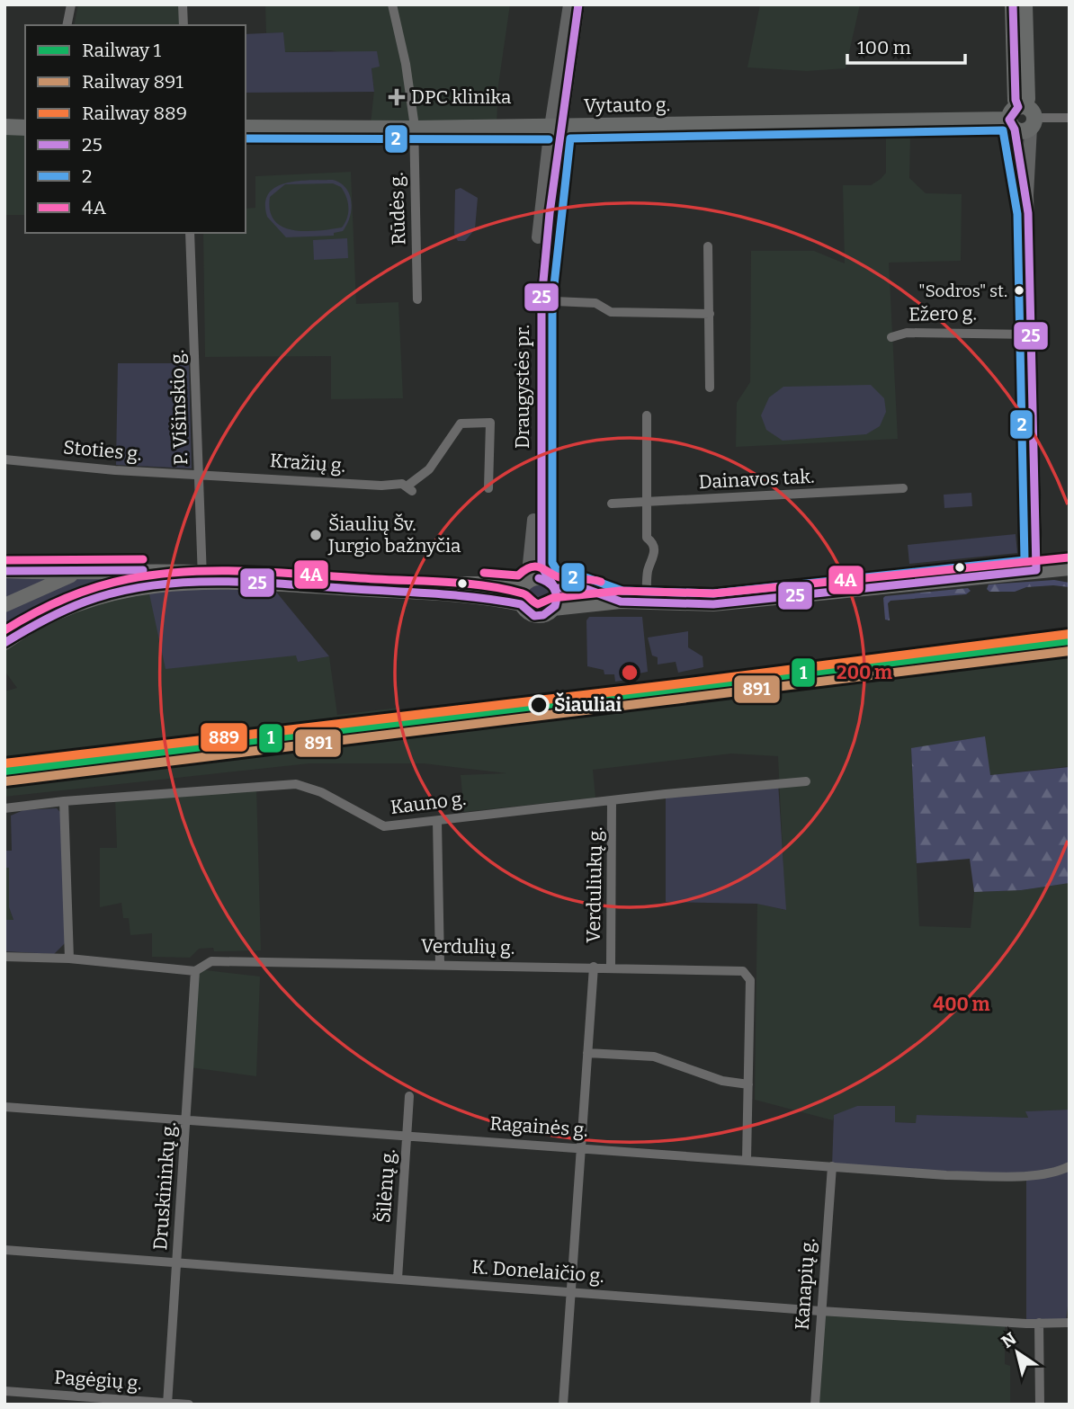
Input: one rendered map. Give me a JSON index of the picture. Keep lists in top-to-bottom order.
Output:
{
  "streets": {
    "highway": ["Vytauto g."],
    "main road": ["Draugystės pr."],
    "street": [
      "Rūdės g.",
      "Ežero g.",
      "P. Višinskio g.",
      "Stoties g.",
      "Kražių g.",
      "Dainavos tak.",
      "Kauno g.",
      "Verduliukų g.",
      "Verdulių g.",
      "Ragainės g.",
      "Druskininkų g.",
      "Šilėnų g.",
      "K. Donelaičio g.",
      "Kanapių g.",
      "Pagėgių g."
    ]
  },
  "crossings": [
    ["Vytauto g.", "Rūdės g."],
    ["Vytauto g.", "Draugystės pr."],
    ["P. Višinskio g.", "Stoties g."],
    ["P. Višinskio g.", "Kražių g."],
    ["Stoties g.", "Kražių g."],
    ["Kauno g.", "Verduliukų g."],
    ["Verduliukų g.", "Verdulių g."],
    ["Verduliukų g.", "Ragainės g."],
    ["Verduliukų g.", "K. Donelaičio g."],
    ["Verdulių g.", "Ragainės g."],
    ["Verdulių g.", "Druskininkų g."],
    ["Ragainės g.", "Druskininkų g."],
    ["Ragainės g.", "Šilėnų g."],
    ["Ragainės g.", "Kanapių g."],
    ["Druskininkų g.", "K. Donelaičio g."],
    ["Druskininkų g.", "Pagėgių g."],
    ["Šilėnų g.", "K. Donelaičio g."],
    ["K. Donelaičio g.", "Kanapių g."]
  ],
  "places": {
    "health": ["DPC klinika"],
    "other": ["\"Sodros\" st.", "Šiaulių Šv. Jurgio bažnyčia", "Šiauliai"]
  },
  "lines": [
    "transit line 25",
    "transit line 2",
    "transit line 4A",
    "rail line 889",
    "rail line 1",
    "rail line 891"
  ],
  "legend": [
    "Railway 1",
    "Railway 891",
    "Railway 889",
    "25",
    "2",
    "4A"
  ],
  "scale_bar": "100 m",
  "north": "top left",
  "rings": ["200 m", "400 m"]
}
